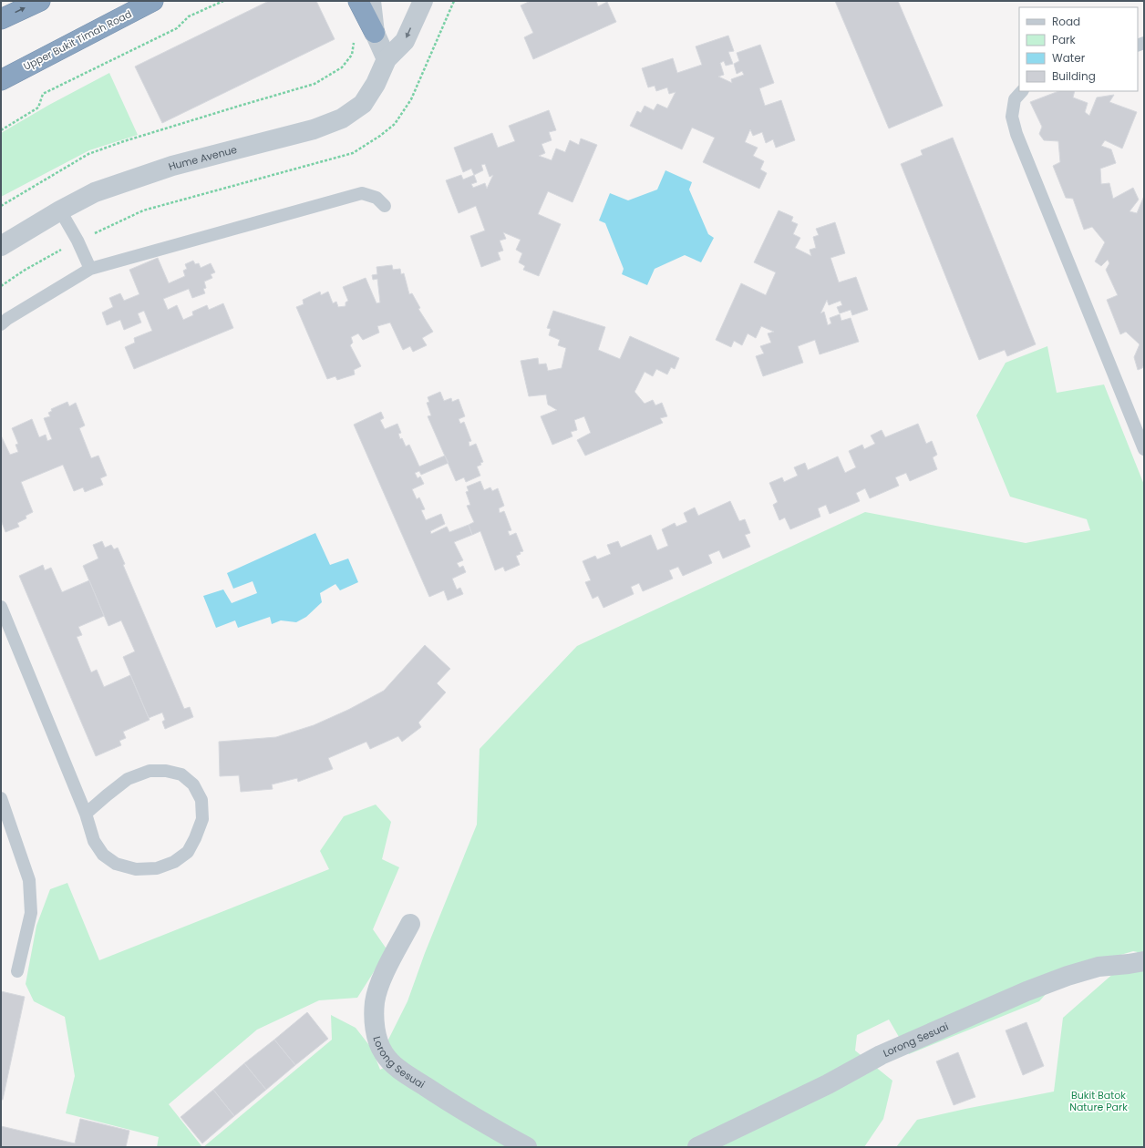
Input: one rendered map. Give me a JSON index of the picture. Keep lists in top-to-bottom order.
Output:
{
  "streets": {
    "highway": ["Upper Bukit Timah Road"],
    "street": ["Hume Avenue", "Lorong Sesuai"]
  },
  "parks": ["Bukit Batok Nature Park"],
  "legend": [
    "Road",
    "Park",
    "Water",
    "Building"
  ]
}
